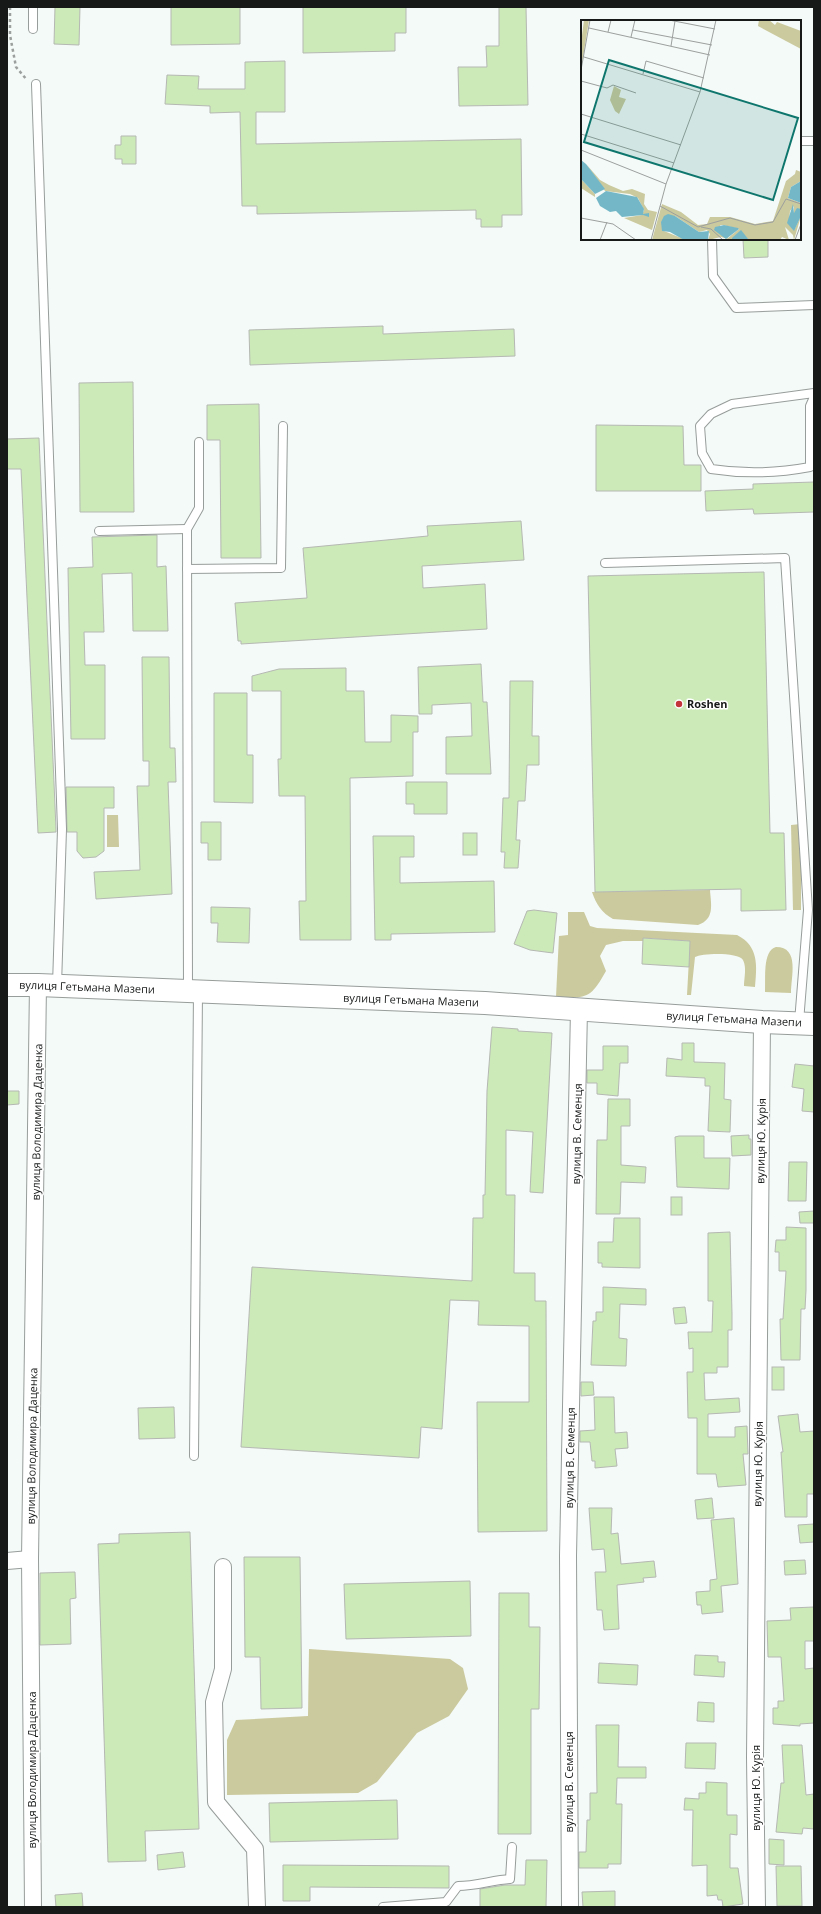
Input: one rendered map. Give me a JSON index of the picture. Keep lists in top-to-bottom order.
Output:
{
  "streets": {
    "street": [
      "вулиця Гетьмана Мазепи",
      "вулиця Володимира Даценка",
      "вулиця В. Семенця",
      "вулиця Ю. Курія"
    ]
  },
  "crossings": [
    ["вулиця Гетьмана Мазепи", "вулиця Володимира Даценка"],
    ["вулиця Гетьмана Мазепи", "вулиця В. Семенця"],
    ["вулиця Гетьмана Мазепи", "вулиця Ю. Курія"]
  ],
  "places": ["Roshen"]
}
